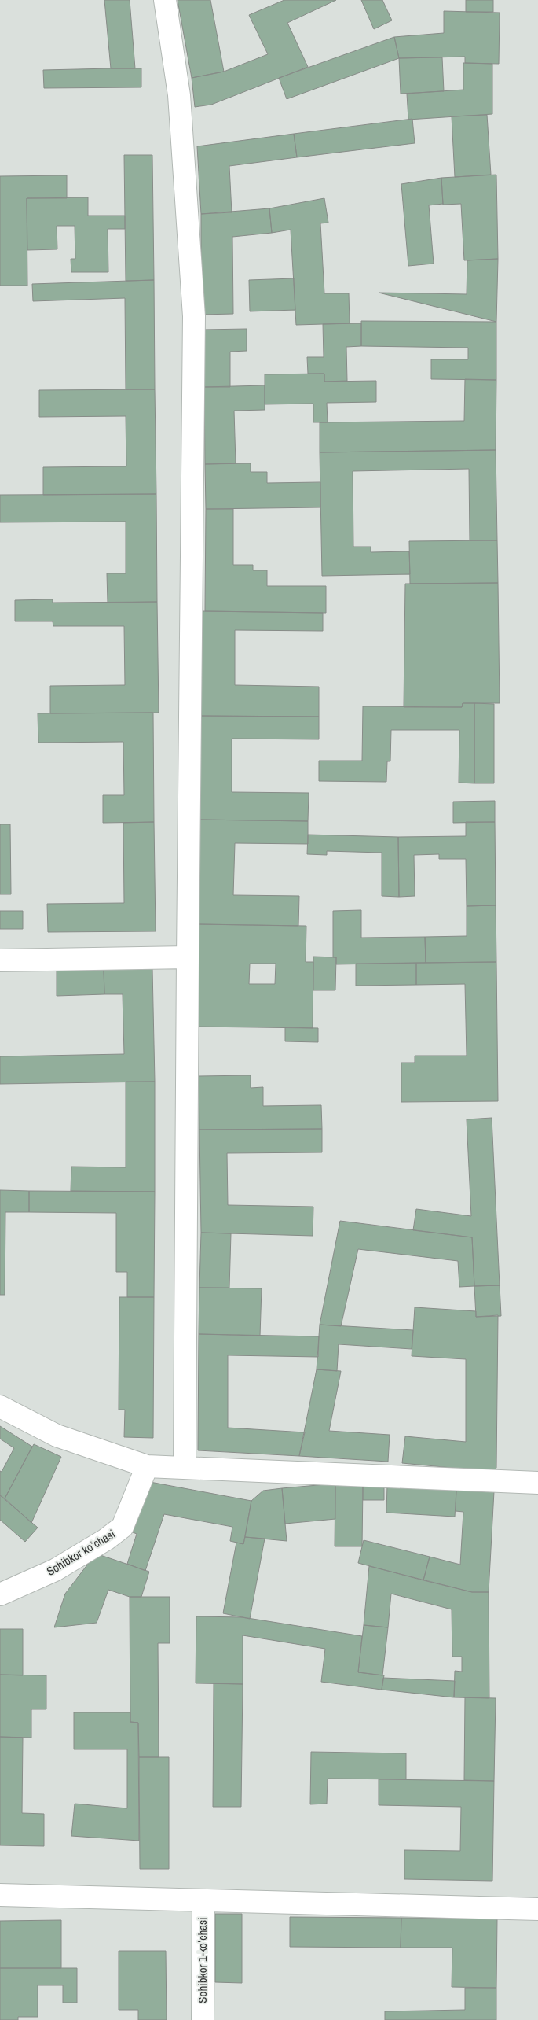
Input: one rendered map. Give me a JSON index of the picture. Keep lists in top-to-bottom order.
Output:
{
  "streets": {
    "street": ["Sohibkor koʻchasi", "Sohibkor 1-koʻchasi"]
  }
}
